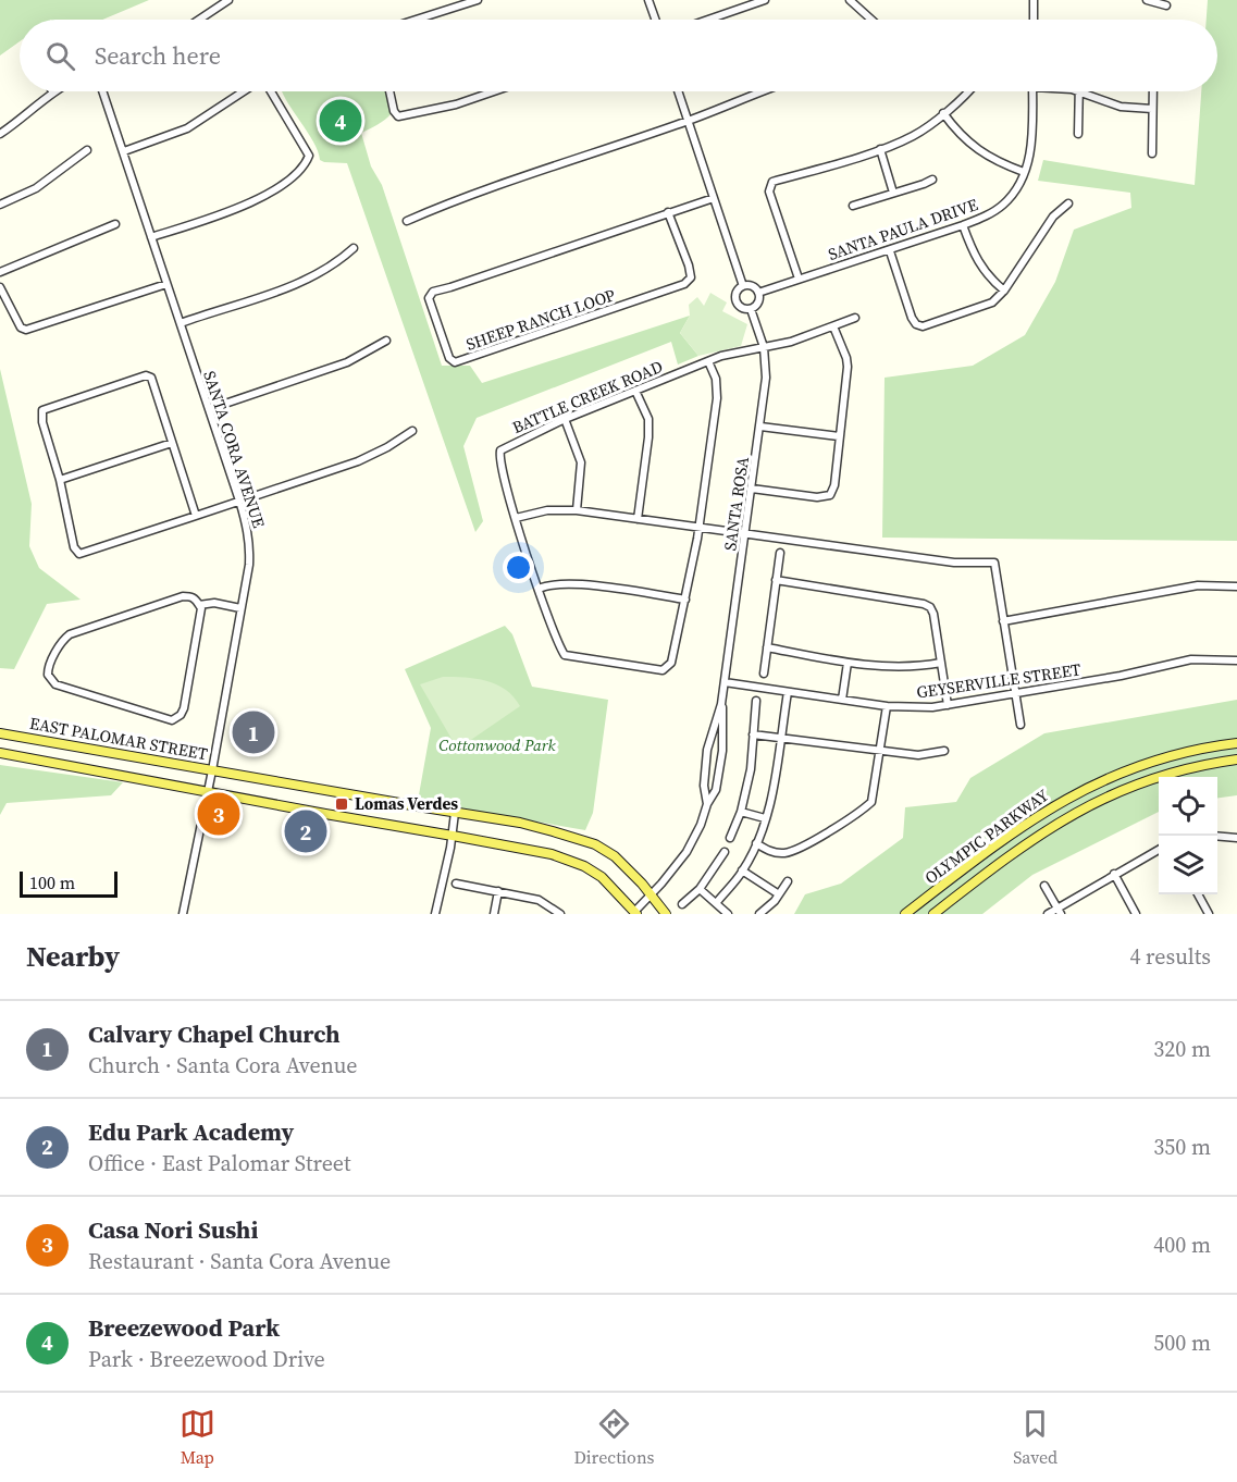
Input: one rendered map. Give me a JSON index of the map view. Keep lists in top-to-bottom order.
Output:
{
  "streets": {
    "main road": ["EAST PALOMAR STREET", "OLYMPIC PARKWAY"],
    "street": [
      "SANTA PAULA DRIVE",
      "SHEEP RANCH LOOP",
      "BATTLE CREEK ROAD",
      "SANTA CORA AVENUE",
      "SANTA ROSA",
      "GEYSERVILLE STREET"
    ]
  },
  "crossings": [
    ["SANTA PAULA DRIVE", "SANTA ROSA"],
    ["BATTLE CREEK ROAD", "SANTA ROSA"],
    ["SANTA CORA AVENUE", "EAST PALOMAR STREET"],
    ["SANTA ROSA", "GEYSERVILLE STREET"],
    ["SANTA ROSA", "EAST PALOMAR STREET"]
  ],
  "parks": ["Cottonwood Park"],
  "places": {
    "transit": ["Lomas Verdes"]
  },
  "scale_bar": "100 m",
  "page": {
    "search": "Search here",
    "pins": [
      "4",
      "1",
      "3",
      "2"
    ],
    "scale": "100 m",
    "heading": ["Nearby", "4 results"],
    "list": [
      {
        "mark": "1",
        "name": "Calvary Chapel Church",
        "note": "Church · Santa Cora Avenue",
        "value": "320 m"
      },
      {
        "mark": "2",
        "name": "Edu Park Academy",
        "note": "Office · East Palomar Street",
        "value": "350 m"
      },
      {
        "mark": "3",
        "name": "Casa Nori Sushi",
        "note": "Restaurant · Santa Cora Avenue",
        "value": "400 m"
      },
      {
        "mark": "4",
        "name": "Breezewood Park",
        "note": "Park · Breezewood Drive",
        "value": "500 m"
      }
    ],
    "nav": ["Map", "Directions", "Saved"]
  }
}
